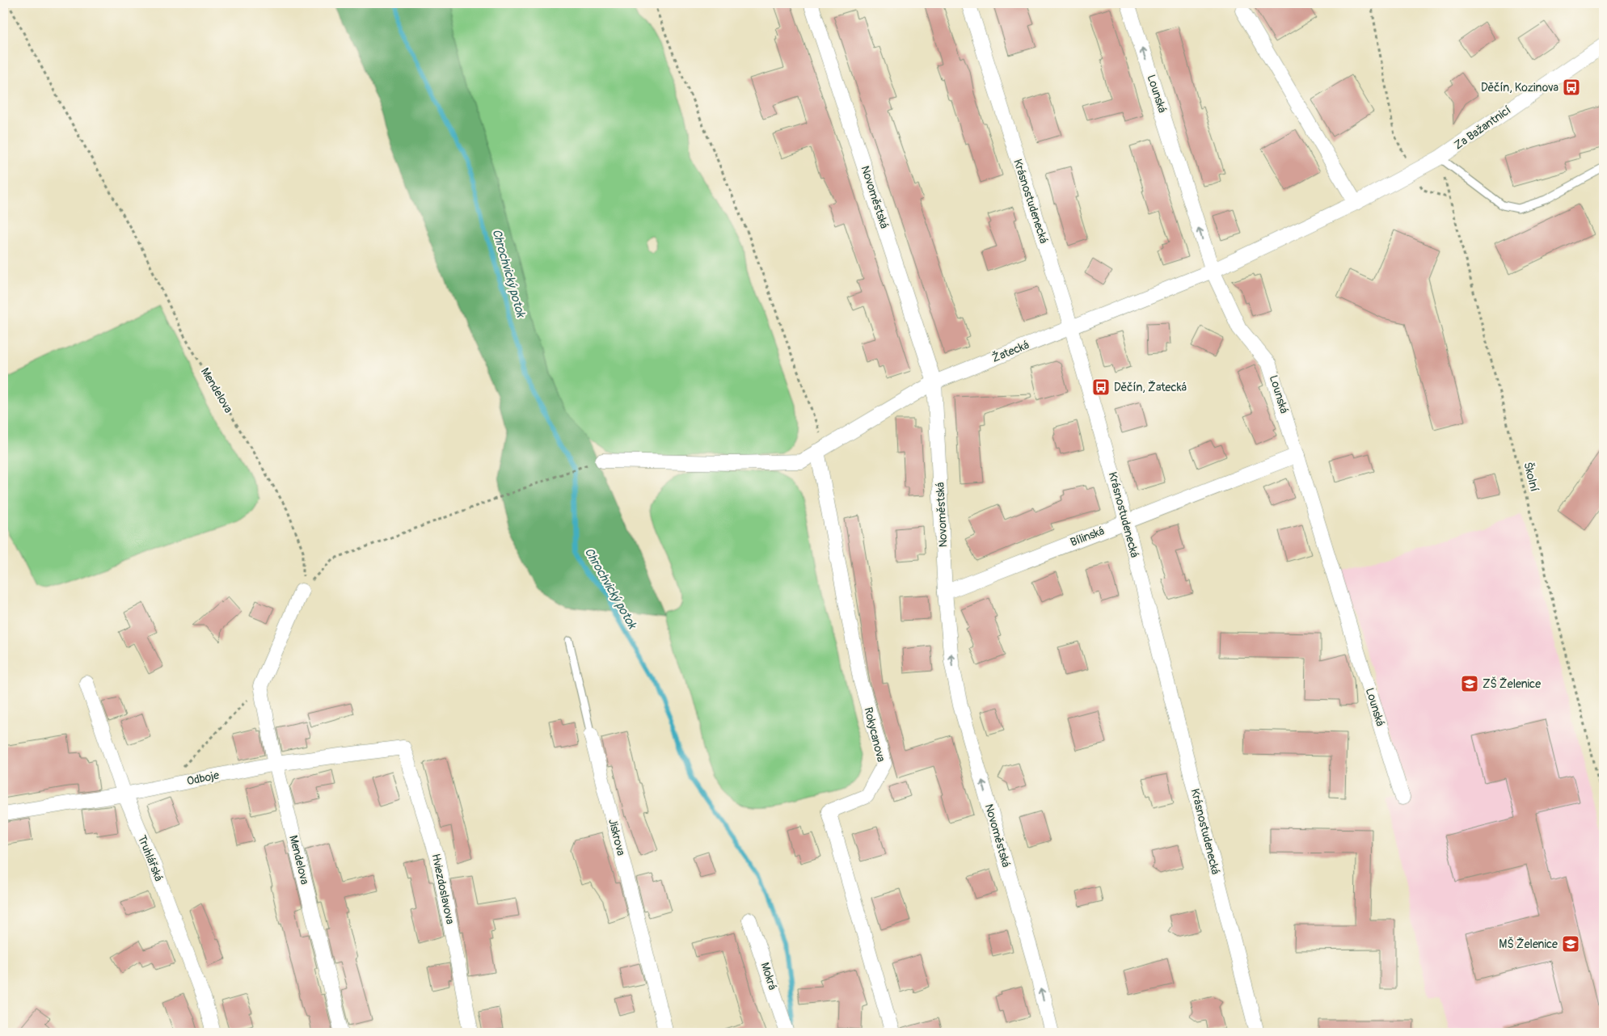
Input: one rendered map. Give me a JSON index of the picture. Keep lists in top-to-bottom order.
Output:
{
  "streets": {
    "street": [
      "Lounská",
      "Za Bažantnicí",
      "Novoměstská",
      "Krásnostudenecká",
      "Žatecká",
      "Mendelova",
      "Bílinská",
      "Rokycanova",
      "Odboje",
      "Jiskrova",
      "Truhlářská",
      "Hviezdoslavova",
      "Mokrá"
    ],
    "path": ["Školní"]
  },
  "crossings": [
    ["Lounská", "Za Bažantnicí"],
    ["Lounská", "Žatecká"],
    ["Lounská", "Bílinská"],
    ["Za Bažantnicí", "Žatecká"],
    ["Za Bažantnicí", "Školní"],
    ["Novoměstská", "Žatecká"],
    ["Novoměstská", "Bílinská"],
    ["Krásnostudenecká", "Žatecká"],
    ["Krásnostudenecká", "Bílinská"],
    ["Žatecká", "Rokycanova"],
    ["Mendelova", "Odboje"],
    ["Odboje", "Truhlářská"],
    ["Odboje", "Hviezdoslavova"]
  ],
  "one_way": ["Novoměstská"],
  "water": ["Chrochvický potok"],
  "places": {
    "bus stop": ["Děčín, Kozinova", "Děčín, Žatecká"],
    "school or university": ["ZŠ Želenice", "MŠ Želenice"]
  }
}
